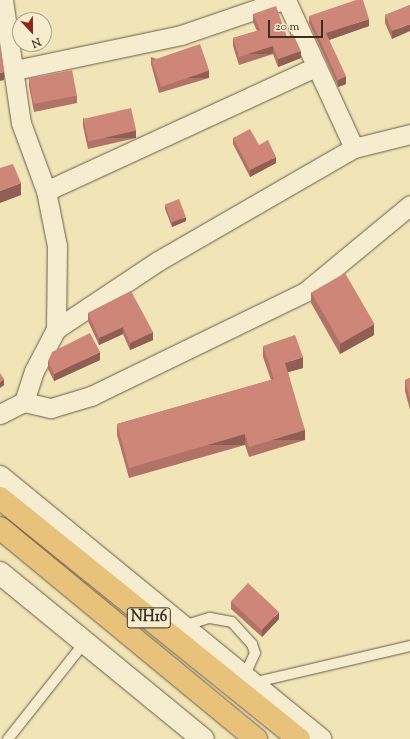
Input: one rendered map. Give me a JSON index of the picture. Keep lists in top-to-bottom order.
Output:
{
  "streets": {
    "highway": ["NH16"]
  },
  "scale_bar": "20 m",
  "north": "bottom"
}
